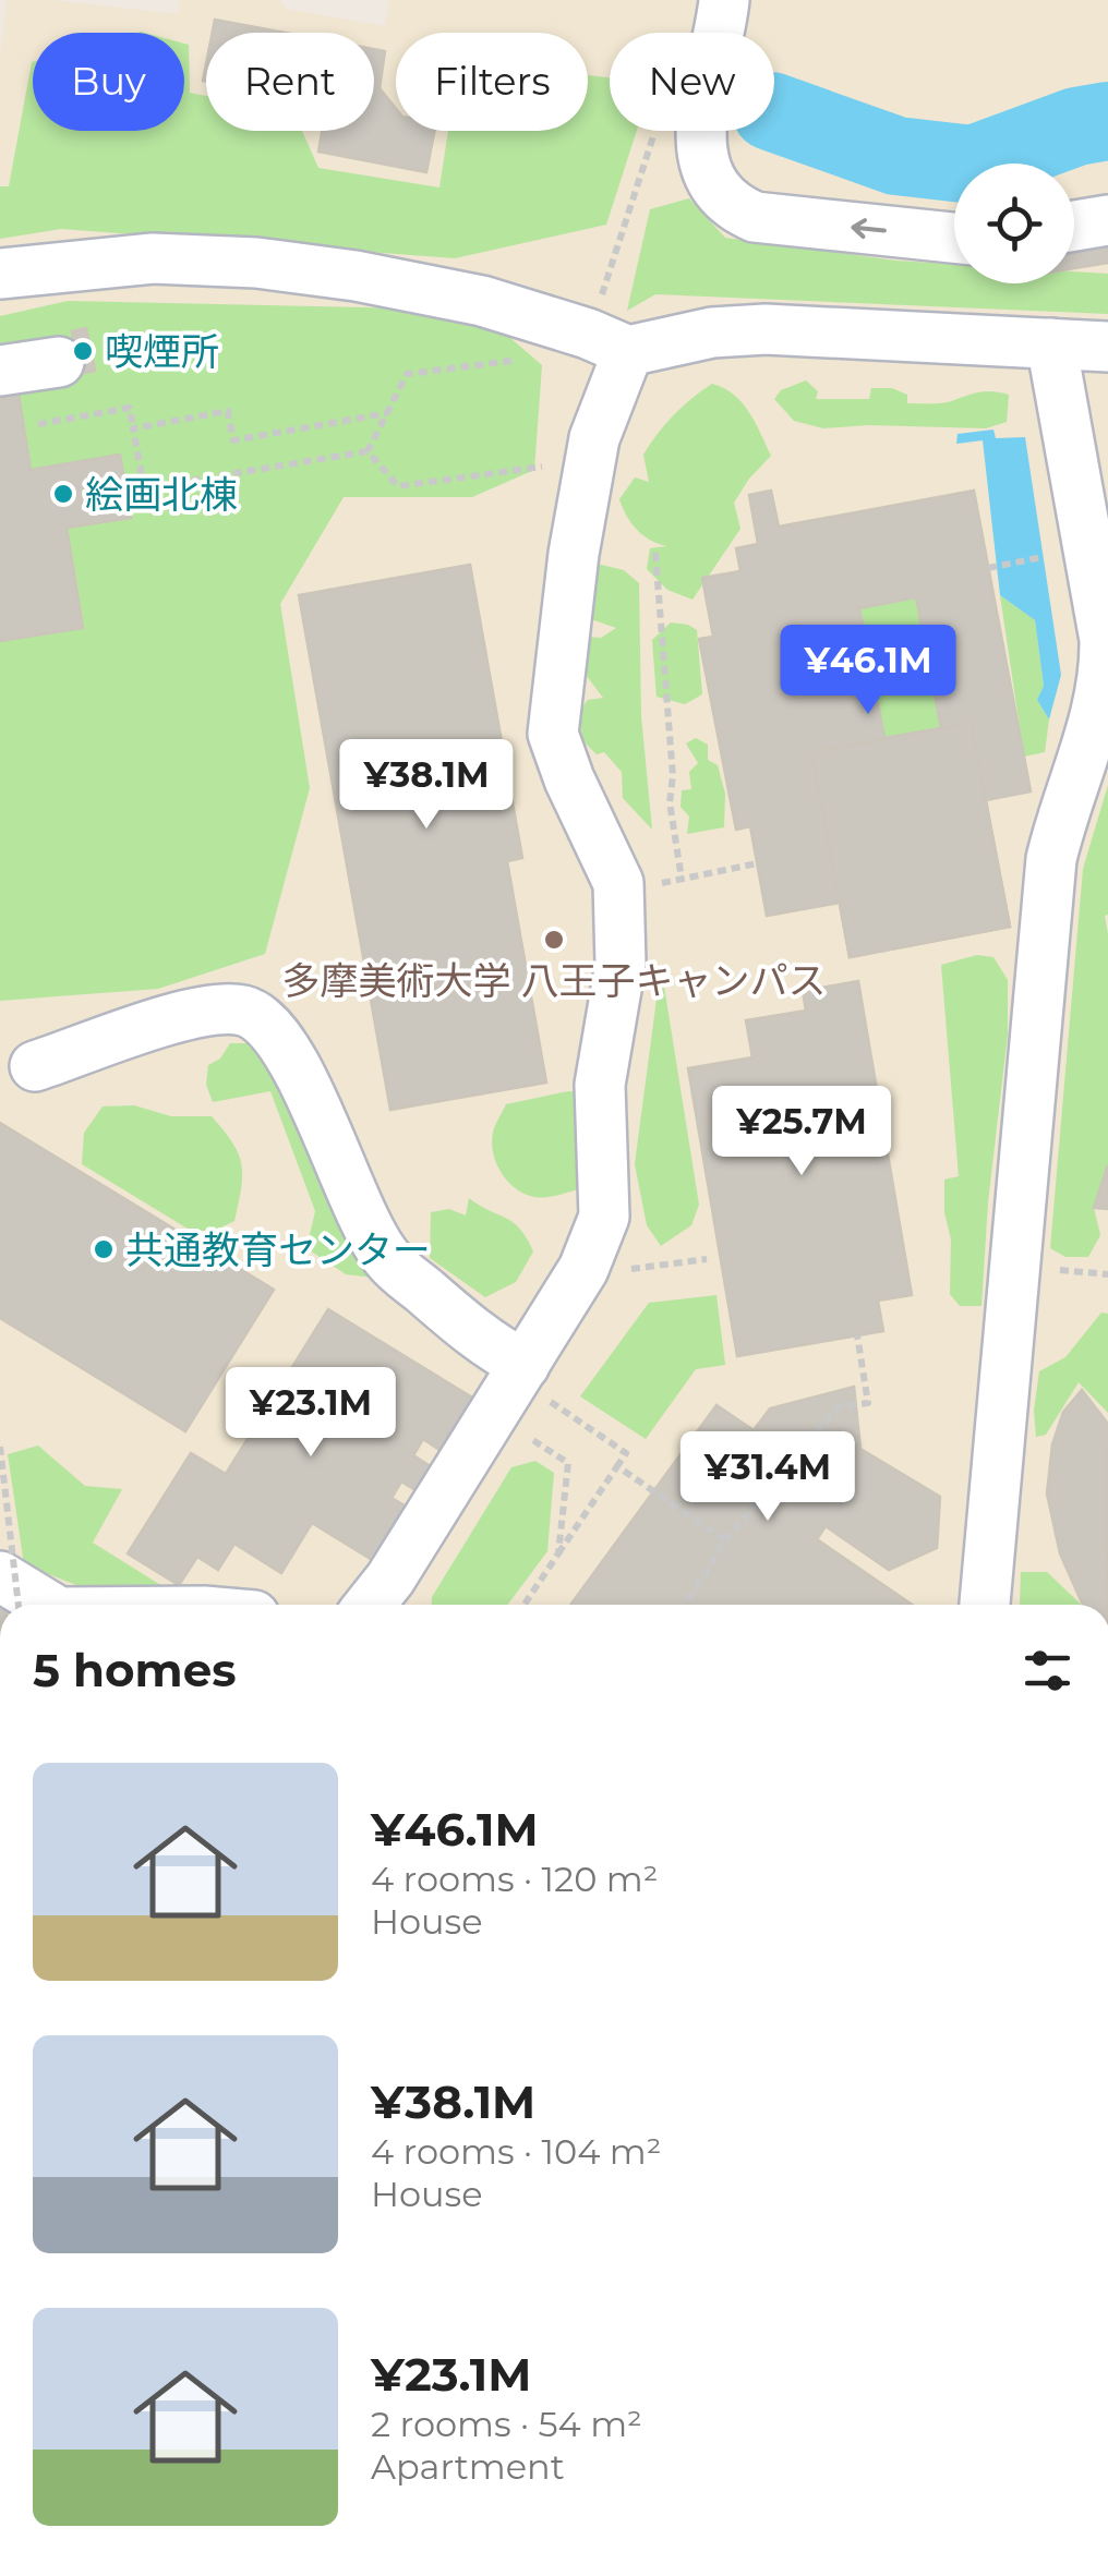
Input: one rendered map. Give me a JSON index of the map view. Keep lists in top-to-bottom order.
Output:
{
  "places": [
    "喫煙所",
    "絵画北棟",
    "多摩美術大学 八王子キャンパス",
    "共通教育センター"
  ],
  "page": {
    "chip": [
      "Buy",
      "Rent",
      "Filters",
      "New"
    ],
    "price": [
      "¥46.1M",
      "¥38.1M",
      "¥25.7M",
      "¥23.1M",
      "¥31.4M"
    ],
    "heading": "5 homes",
    "list": [
      {
        "name": "¥46.1M",
        "note": "4 rooms · 120 m² · House"
      },
      {
        "name": "¥38.1M",
        "note": "4 rooms · 104 m² · House"
      },
      {
        "name": "¥23.1M",
        "note": "2 rooms · 54 m² · Apartment"
      }
    ]
  }
}
